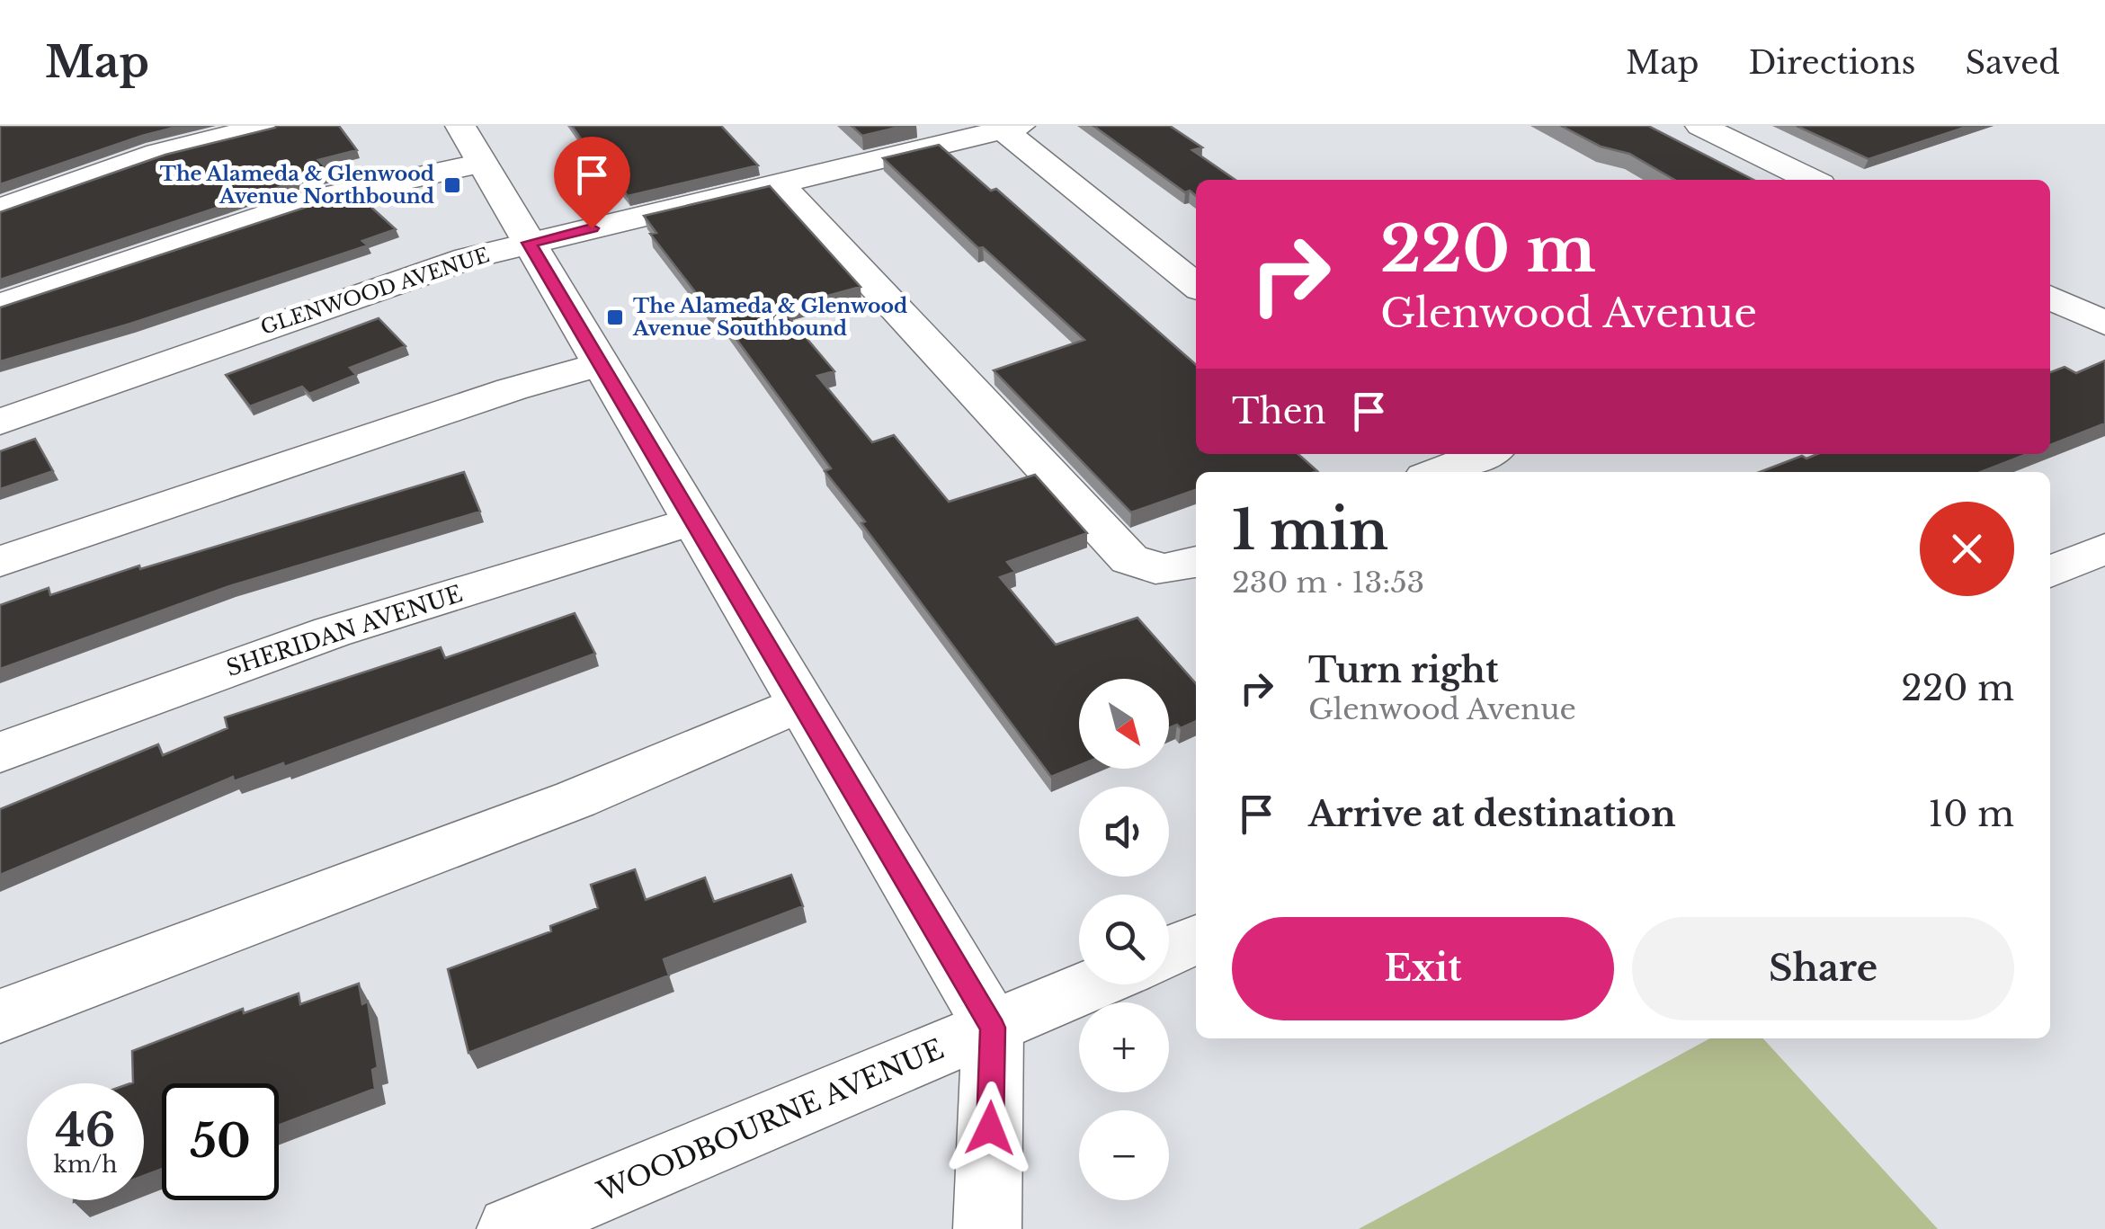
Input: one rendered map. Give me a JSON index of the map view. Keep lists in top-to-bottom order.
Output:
{
  "streets": {
    "street": ["GLENWOOD AVENUE", "SHERIDAN AVENUE", "WOODBOURNE AVENUE"]
  },
  "places": {
    "transit": ["The Alameda & Glenwood Avenue Northbound", "The Alameda & Glenwood Avenue Southbound"]
  },
  "north": "bottom right",
  "page": {
    "header": "Map",
    "nav": ["Map", "Directions", "Saved"],
    "turn": ["220 m", "Glenwood Avenue"],
    "then": "Then",
    "heading": ["1 min", "230 m · 13:53"],
    "list": [
      {
        "name": "Turn right",
        "note": "Glenwood Avenue",
        "value": "220 m"
      },
      {
        "name": "Arrive at destination",
        "value": "10 m"
      }
    ],
    "map_buttons": ["+", "−"],
    "buttons": ["Exit", "Share"],
    "speed": "46 km/h",
    "limit": "50"
  }
}
